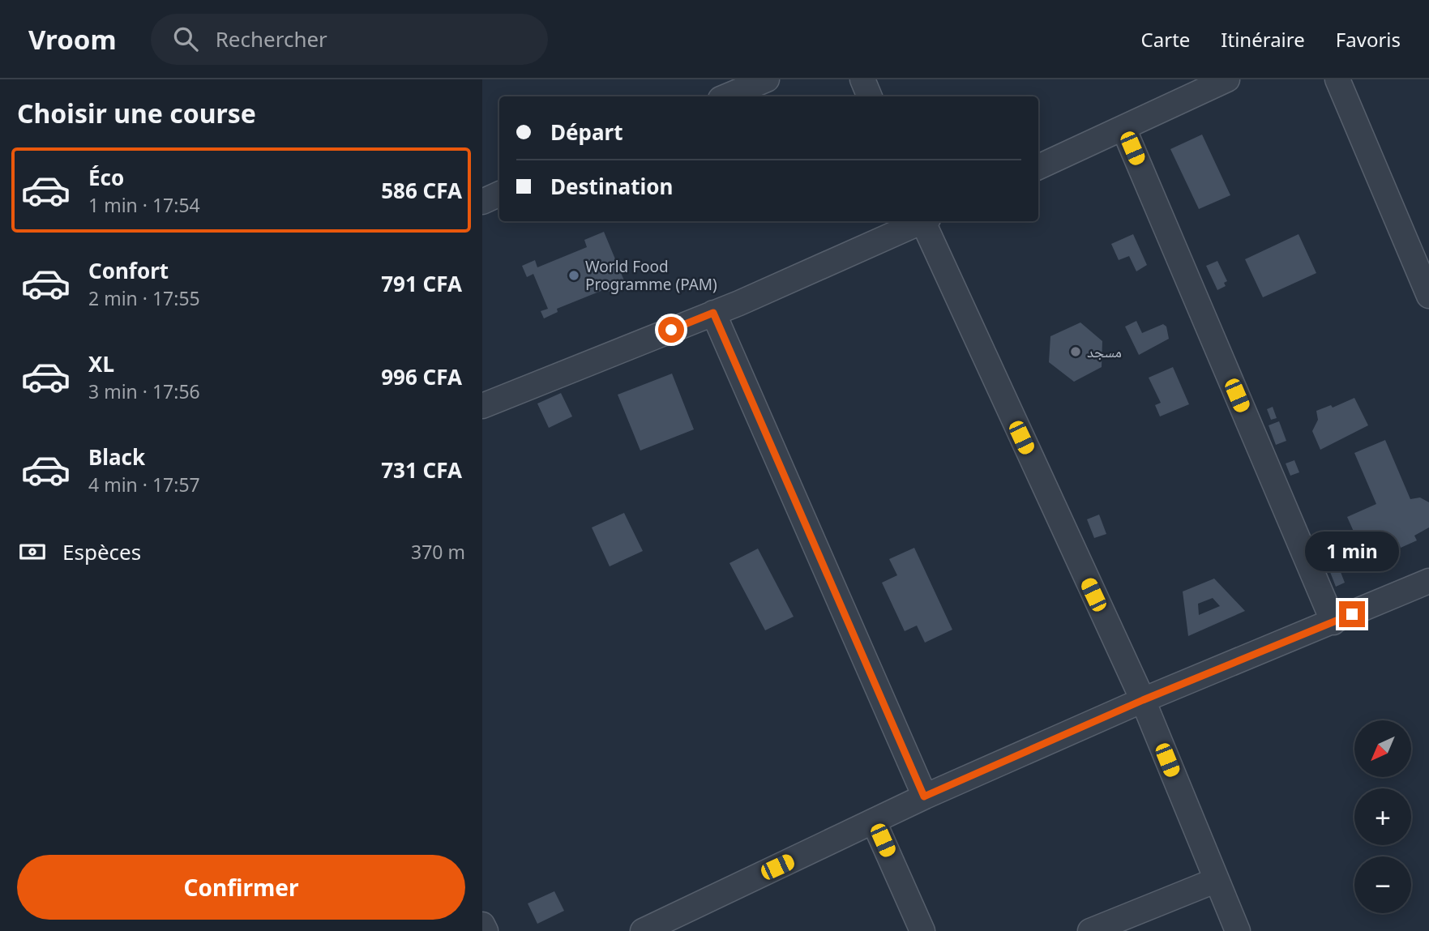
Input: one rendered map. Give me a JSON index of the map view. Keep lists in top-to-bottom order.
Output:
{
  "places": ["World Food Programme (PAM)", "مسجد"],
  "north": "bottom left",
  "page": {
    "header": "Vroom",
    "search": "Rechercher",
    "nav": ["Carte", "Itinéraire", "Favoris"],
    "heading": "Choisir une course",
    "banner": ["Départ", "Destination"],
    "list": [
      {
        "name": "Éco",
        "note": "1 min · 17:54",
        "value": "586 CFA"
      },
      {
        "name": "Confort",
        "note": "2 min · 17:55",
        "value": "791 CFA"
      },
      {
        "name": "XL",
        "note": "3 min · 17:56",
        "value": "996 CFA"
      },
      {
        "name": "Black",
        "note": "4 min · 17:57",
        "value": "731 CFA"
      }
    ],
    "pay": ["Espèces", "370 m"],
    "bubble": "1 min",
    "map_buttons": ["+", "−"],
    "buttons": "Confirmer"
  }
}
